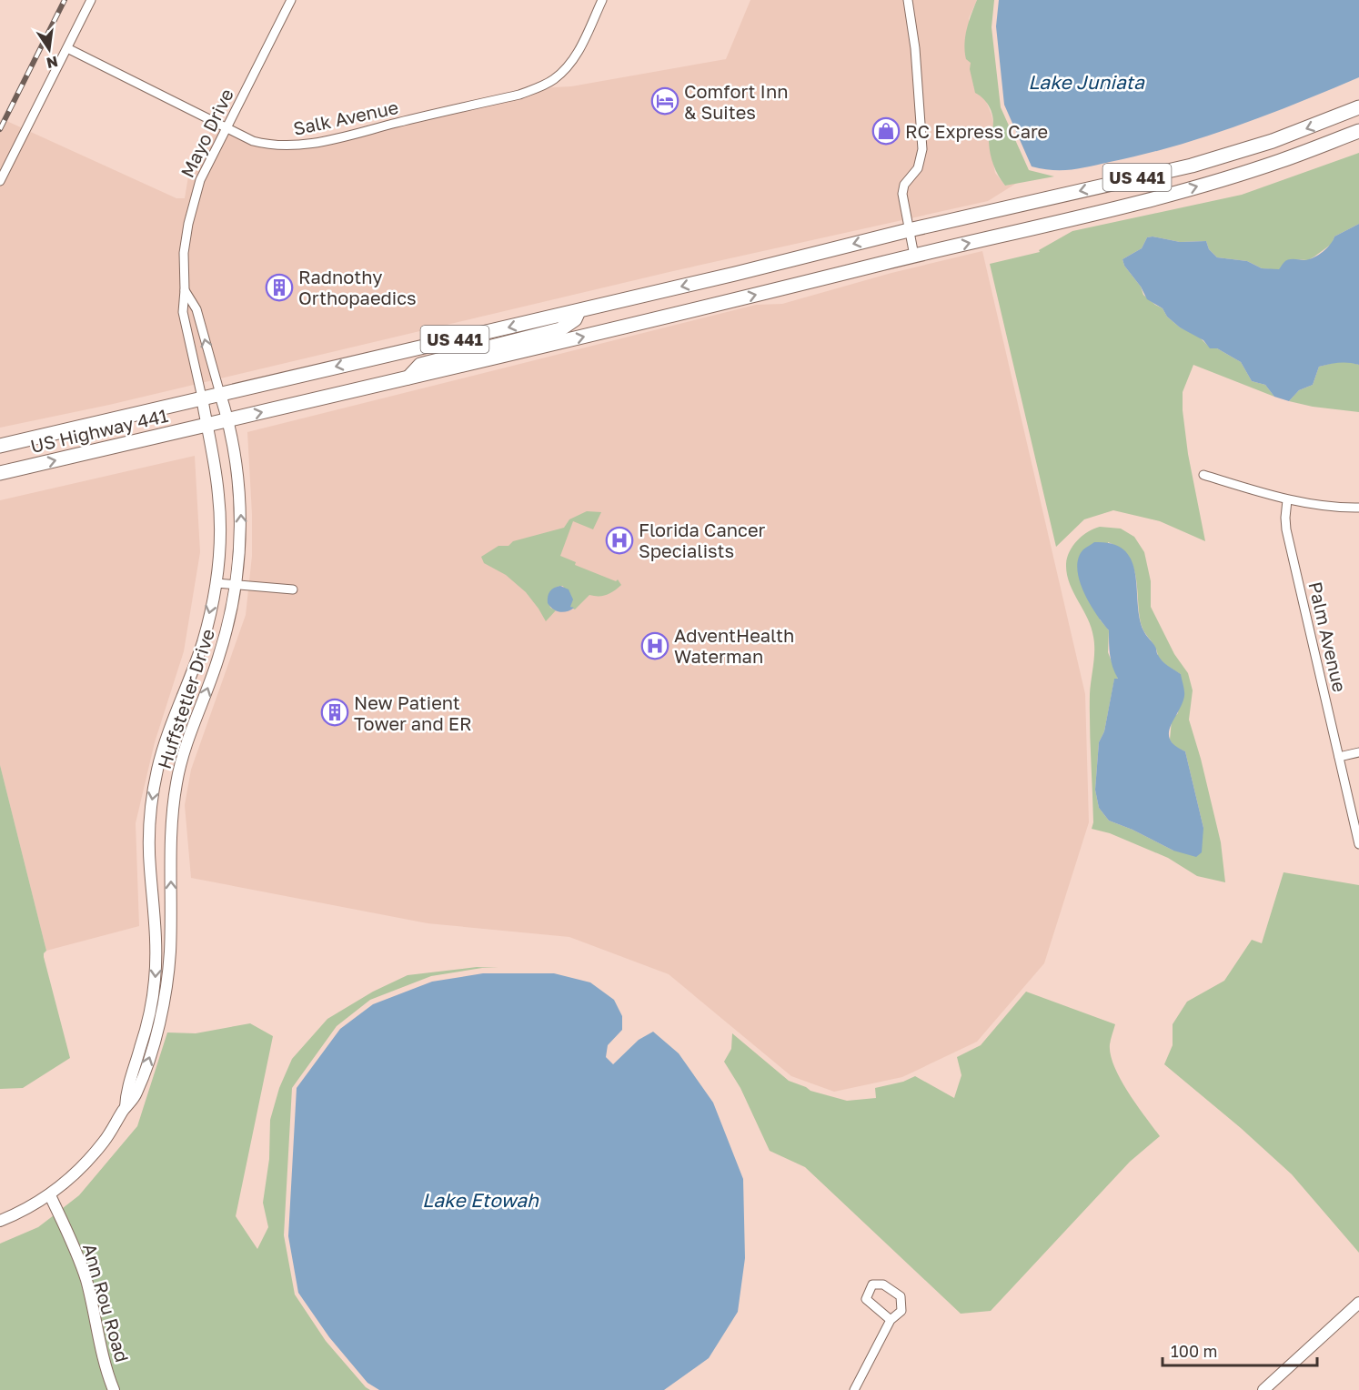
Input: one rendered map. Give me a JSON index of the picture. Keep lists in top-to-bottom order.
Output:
{
  "streets": {
    "main road": ["US 441", "US Highway 441"],
    "street": [
      "Salk Avenue",
      "Mayo Drive",
      "Palm Avenue",
      "Huffstetler Drive",
      "Ann Rou Road"
    ]
  },
  "crossings": [
    ["Salk Avenue", "Mayo Drive"],
    ["Mayo Drive", "US 441"],
    ["Mayo Drive", "Huffstetler Drive"],
    ["US 441", "US Highway 441"],
    ["US 441", "Huffstetler Drive"],
    ["US Highway 441", "Huffstetler Drive"],
    ["Huffstetler Drive", "Ann Rou Road"]
  ],
  "water": ["Lake Juniata", "Lake Etowah"],
  "places": {
    "hotel": ["Comfort Inn & Suites"],
    "shop": ["RC Express Care"],
    "building": ["Radnothy Orthopaedics", "New Patient Tower and ER"],
    "hospital": ["Florida Cancer Specialists", "AdventHealth Waterman"]
  },
  "scale_bar": "100 m",
  "north": "bottom"
}
